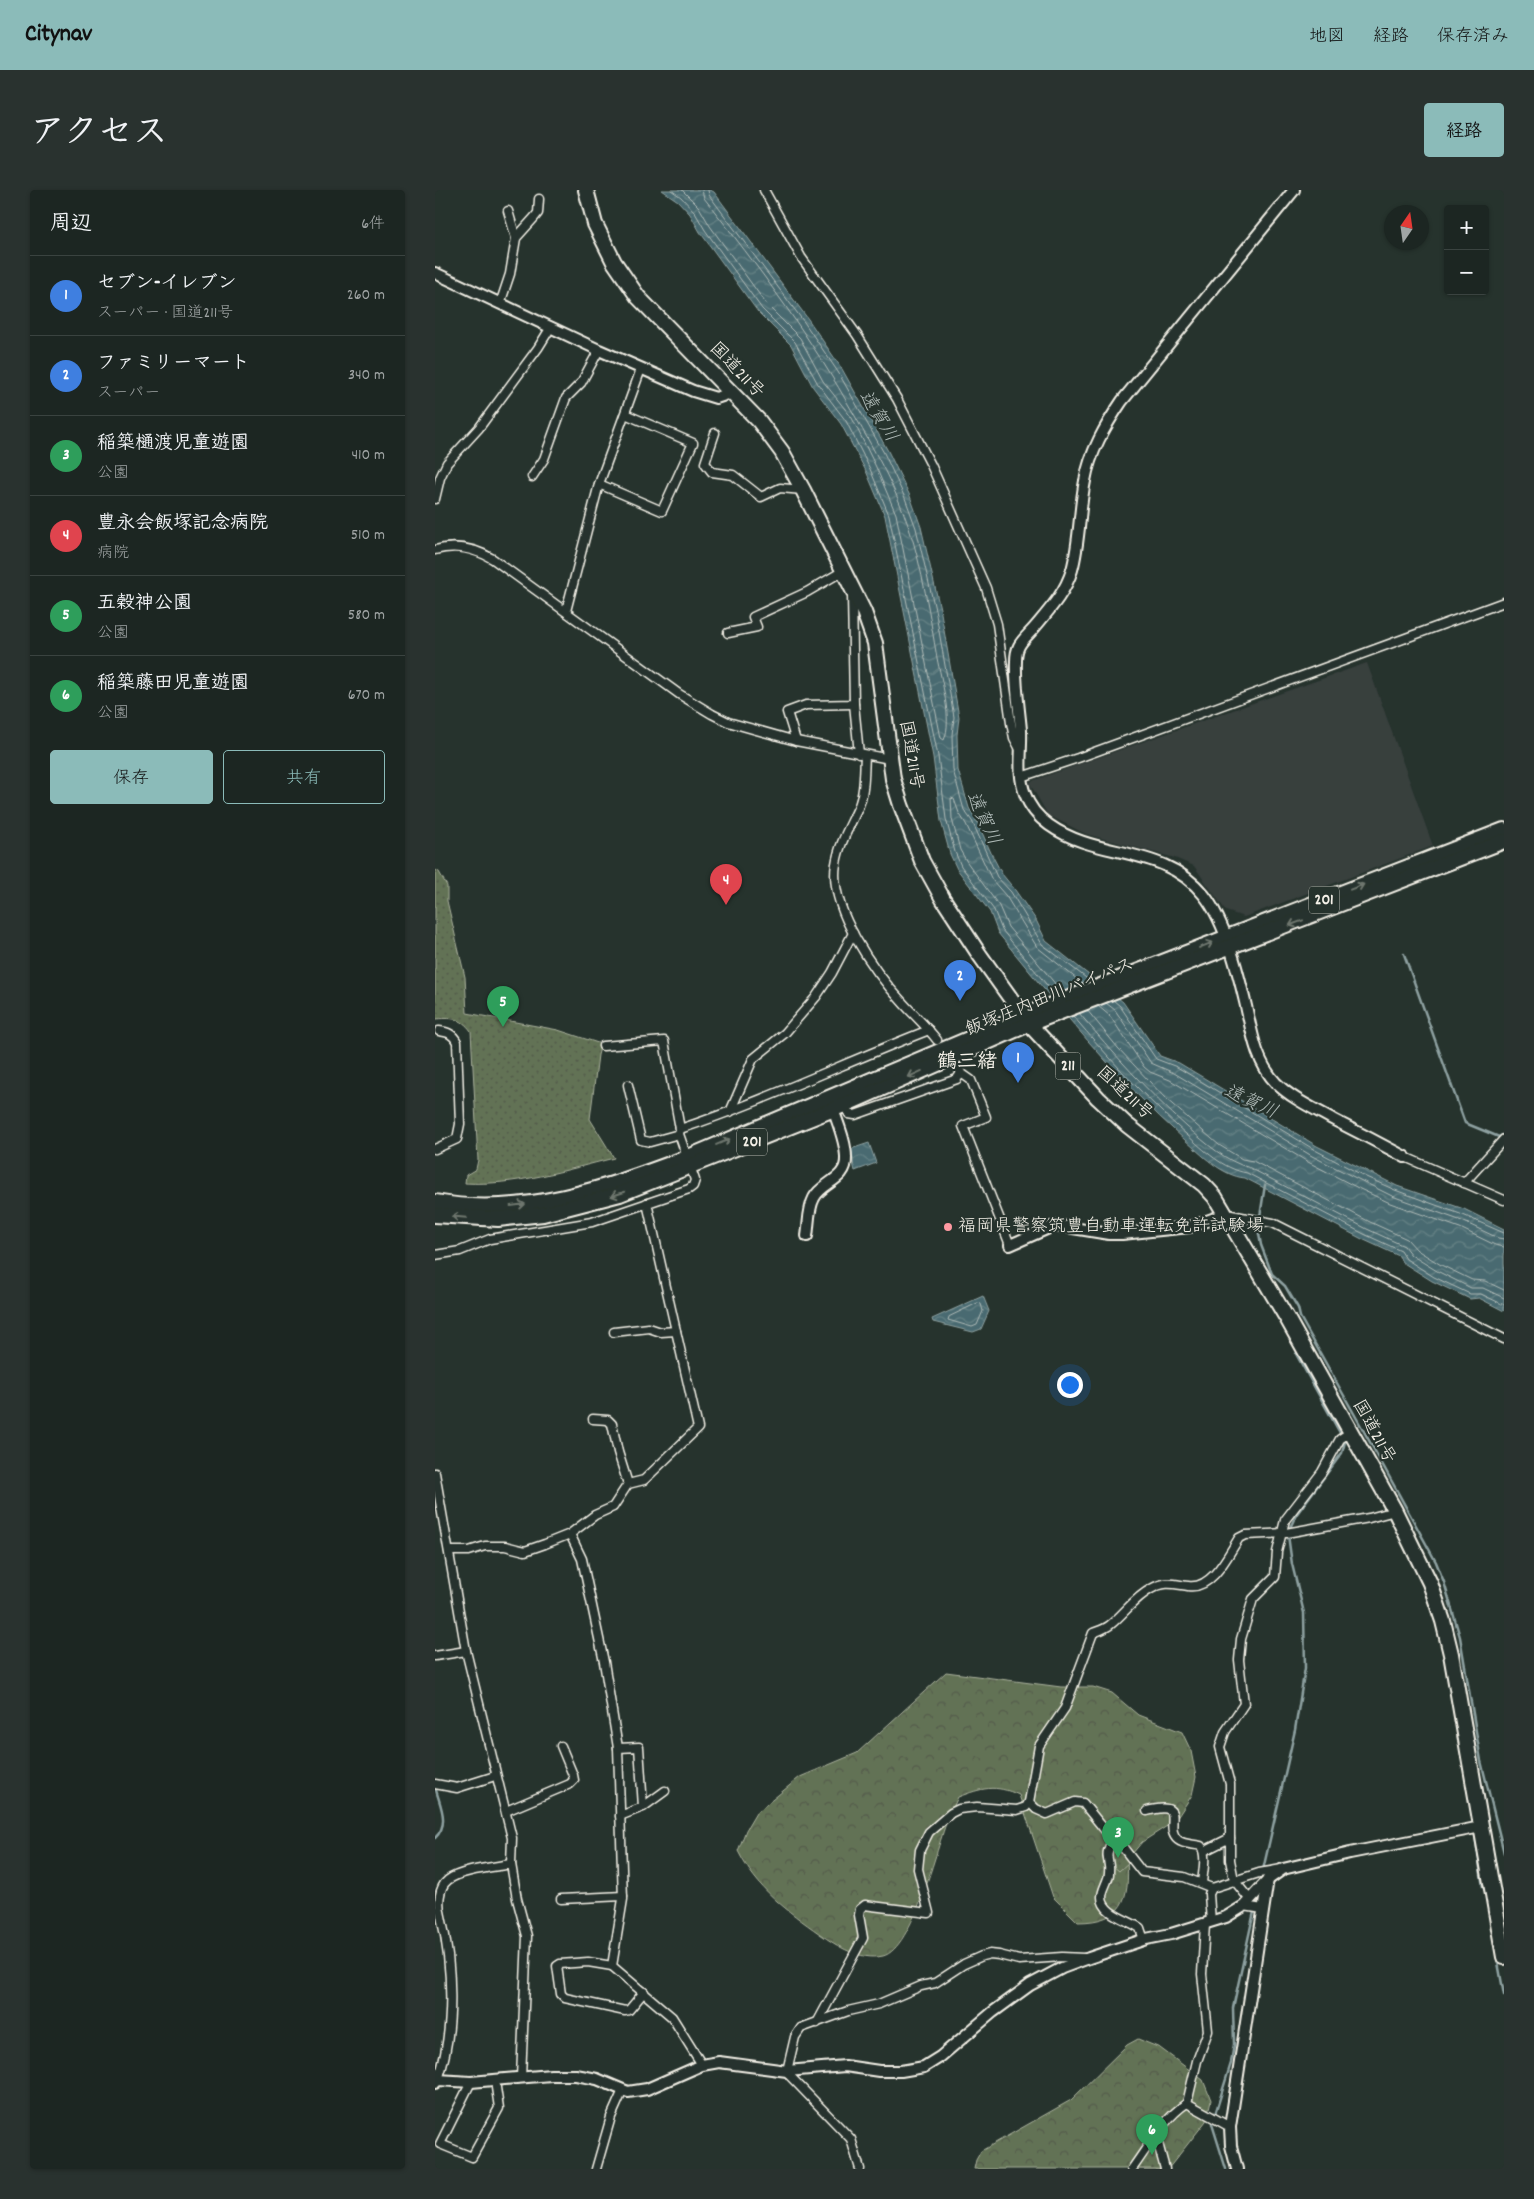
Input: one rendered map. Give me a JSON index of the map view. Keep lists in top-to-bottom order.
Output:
{
  "streets": {
    "highway": [
      "国道211号",
      "201",
      "飯塚庄内田川バイパス",
      "211"
    ]
  },
  "crossings": [
    ["国道211号", "飯塚庄内田川バイパス"]
  ],
  "districts": ["鶴三緒"],
  "water": ["遠賀川"],
  "places": ["福岡県警察筑豊自動車運転免許試験場"],
  "north": "top",
  "page": {
    "header": "Citynav",
    "nav": ["地図", "経路", "保存済み"],
    "title": "アクセス",
    "buttons": [
      "経路",
      ["保存", "共有"]
    ],
    "heading": ["周辺", "6件"],
    "map_buttons": ["+", "−"],
    "list": [
      {
        "mark": "1",
        "name": "セブン-イレブン",
        "note": "スーパー · 国道211号",
        "value": "260 m"
      },
      {
        "mark": "2",
        "name": "ファミリーマート",
        "note": "スーパー",
        "value": "340 m"
      },
      {
        "mark": "3",
        "name": "稲築樋渡児童遊園",
        "note": "公園",
        "value": "410 m"
      },
      {
        "mark": "4",
        "name": "豊永会飯塚記念病院",
        "note": "病院",
        "value": "510 m"
      },
      {
        "mark": "5",
        "name": "五穀神公園",
        "note": "公園",
        "value": "580 m"
      },
      {
        "mark": "6",
        "name": "稲築藤田児童遊園",
        "note": "公園",
        "value": "670 m"
      }
    ],
    "pins": [
      "4",
      "2",
      "5",
      "1",
      "3",
      "6"
    ]
  }
}
